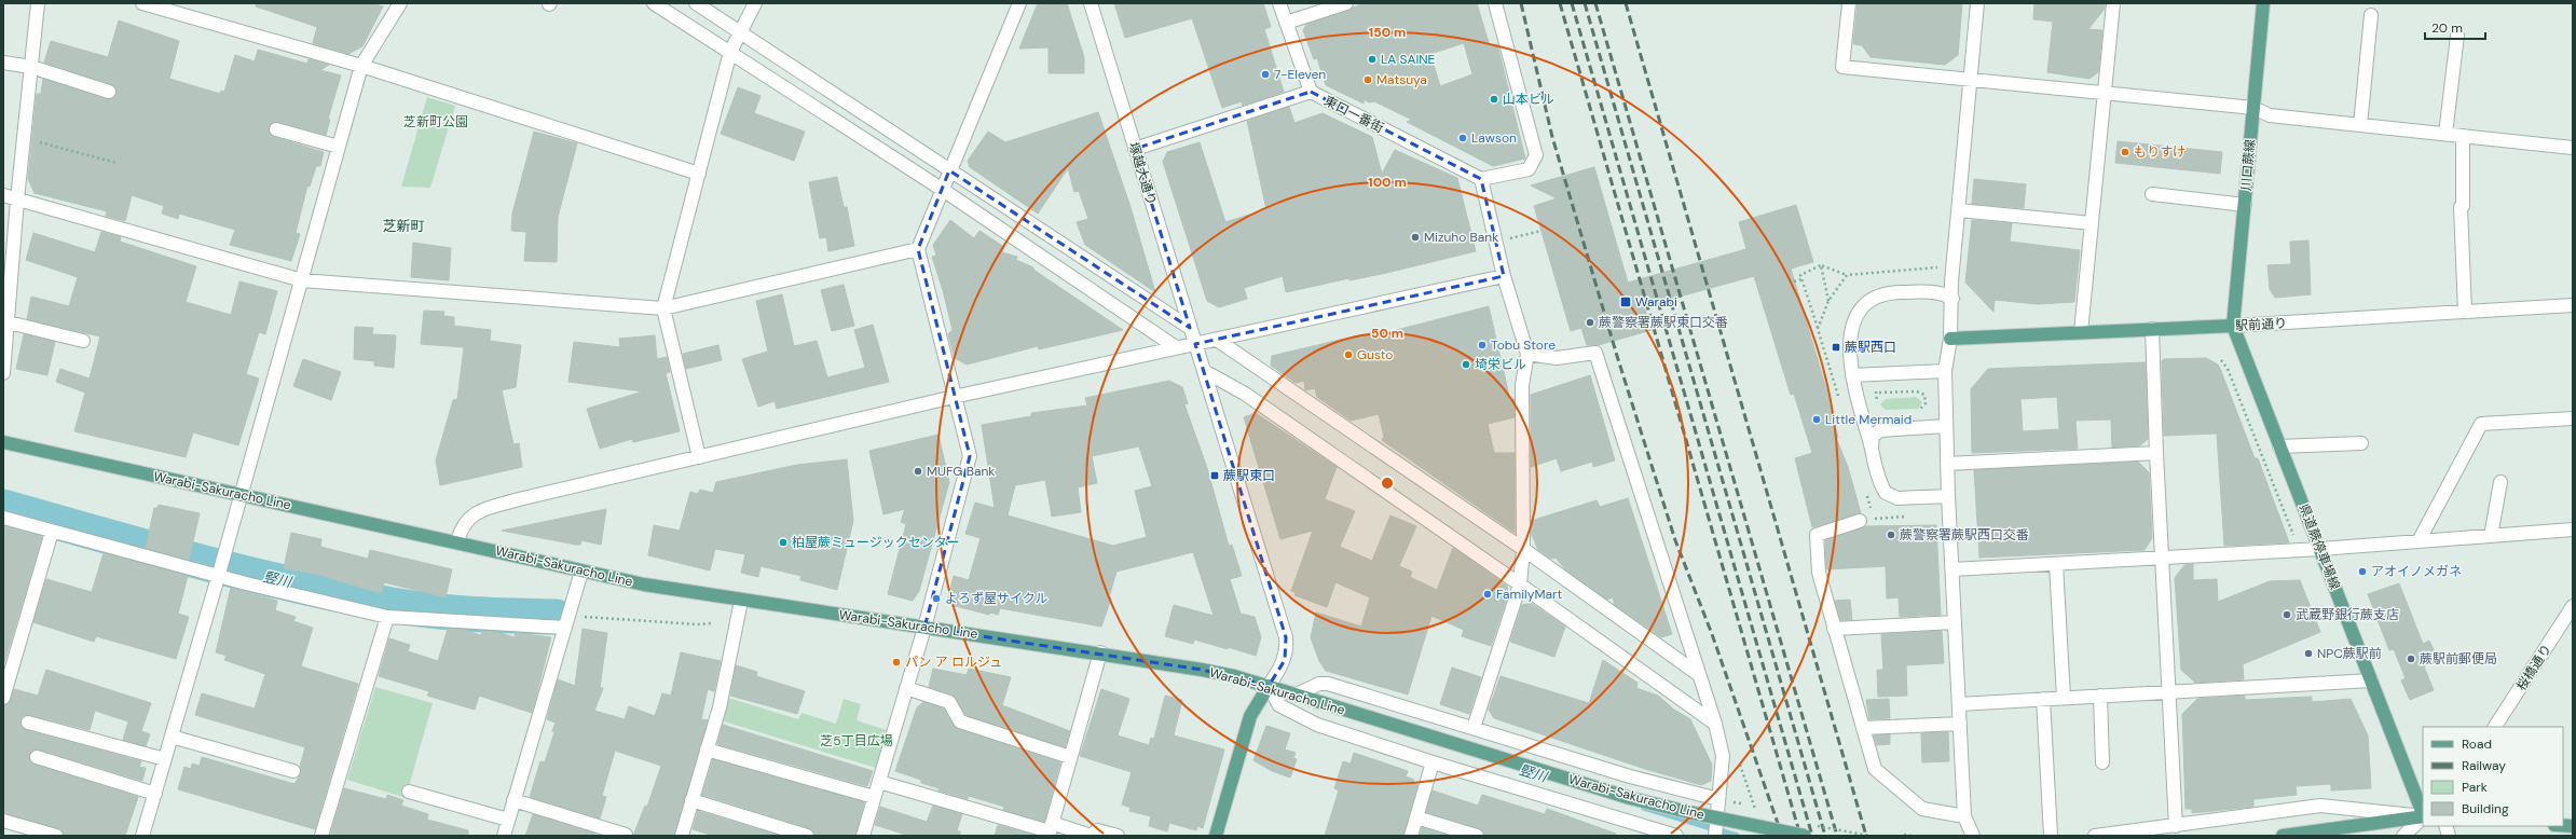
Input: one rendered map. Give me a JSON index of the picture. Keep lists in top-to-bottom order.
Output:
{
  "streets": {
    "main road": [
      "川口蕨線",
      "駅前通り",
      "Warabi-Sakuracho Line",
      "県道蕨停車場線"
    ],
    "street": ["東口一番街", "塚越大通り", "桜橋通り"]
  },
  "crossings": [
    ["川口蕨線", "駅前通り"],
    ["川口蕨線", "県道蕨停車場線"],
    ["塚越大通り", "Warabi-Sakuracho Line"],
    ["駅前通り", "県道蕨停車場線"]
  ],
  "districts": ["芝新町"],
  "water": ["竪川"],
  "parks": ["芝新町公園", "芝5丁目広場"],
  "places": {
    "other": [
      "LA SAINE",
      "7-Eleven",
      "Matsuya",
      "山本ビル",
      "Lawson",
      "もりすけ",
      "Mizuho Bank",
      "蕨警察署蕨駅東口交番",
      "Tobu Store",
      "Gusto",
      "埼栄ビル",
      "Little Mermaid",
      "MUFG Bank",
      "蕨警察署蕨駅西口交番",
      "柏屋蕨ミュージックセンター",
      "アオイノメガネ",
      "FamilyMart",
      "よろず屋サイクル",
      "武蔵野銀行蕨支店",
      "NPC蕨駅前",
      "蕨駅前郵便局",
      "パン ア ロルジュ"
    ],
    "transit": ["Warabi", "蕨駅西口", "蕨駅東口"]
  },
  "legend": [
    "Road",
    "Railway",
    "Park",
    "Building"
  ],
  "scale_bar": "20 m",
  "rings": ["150 m", "100 m", "50 m"]
}
